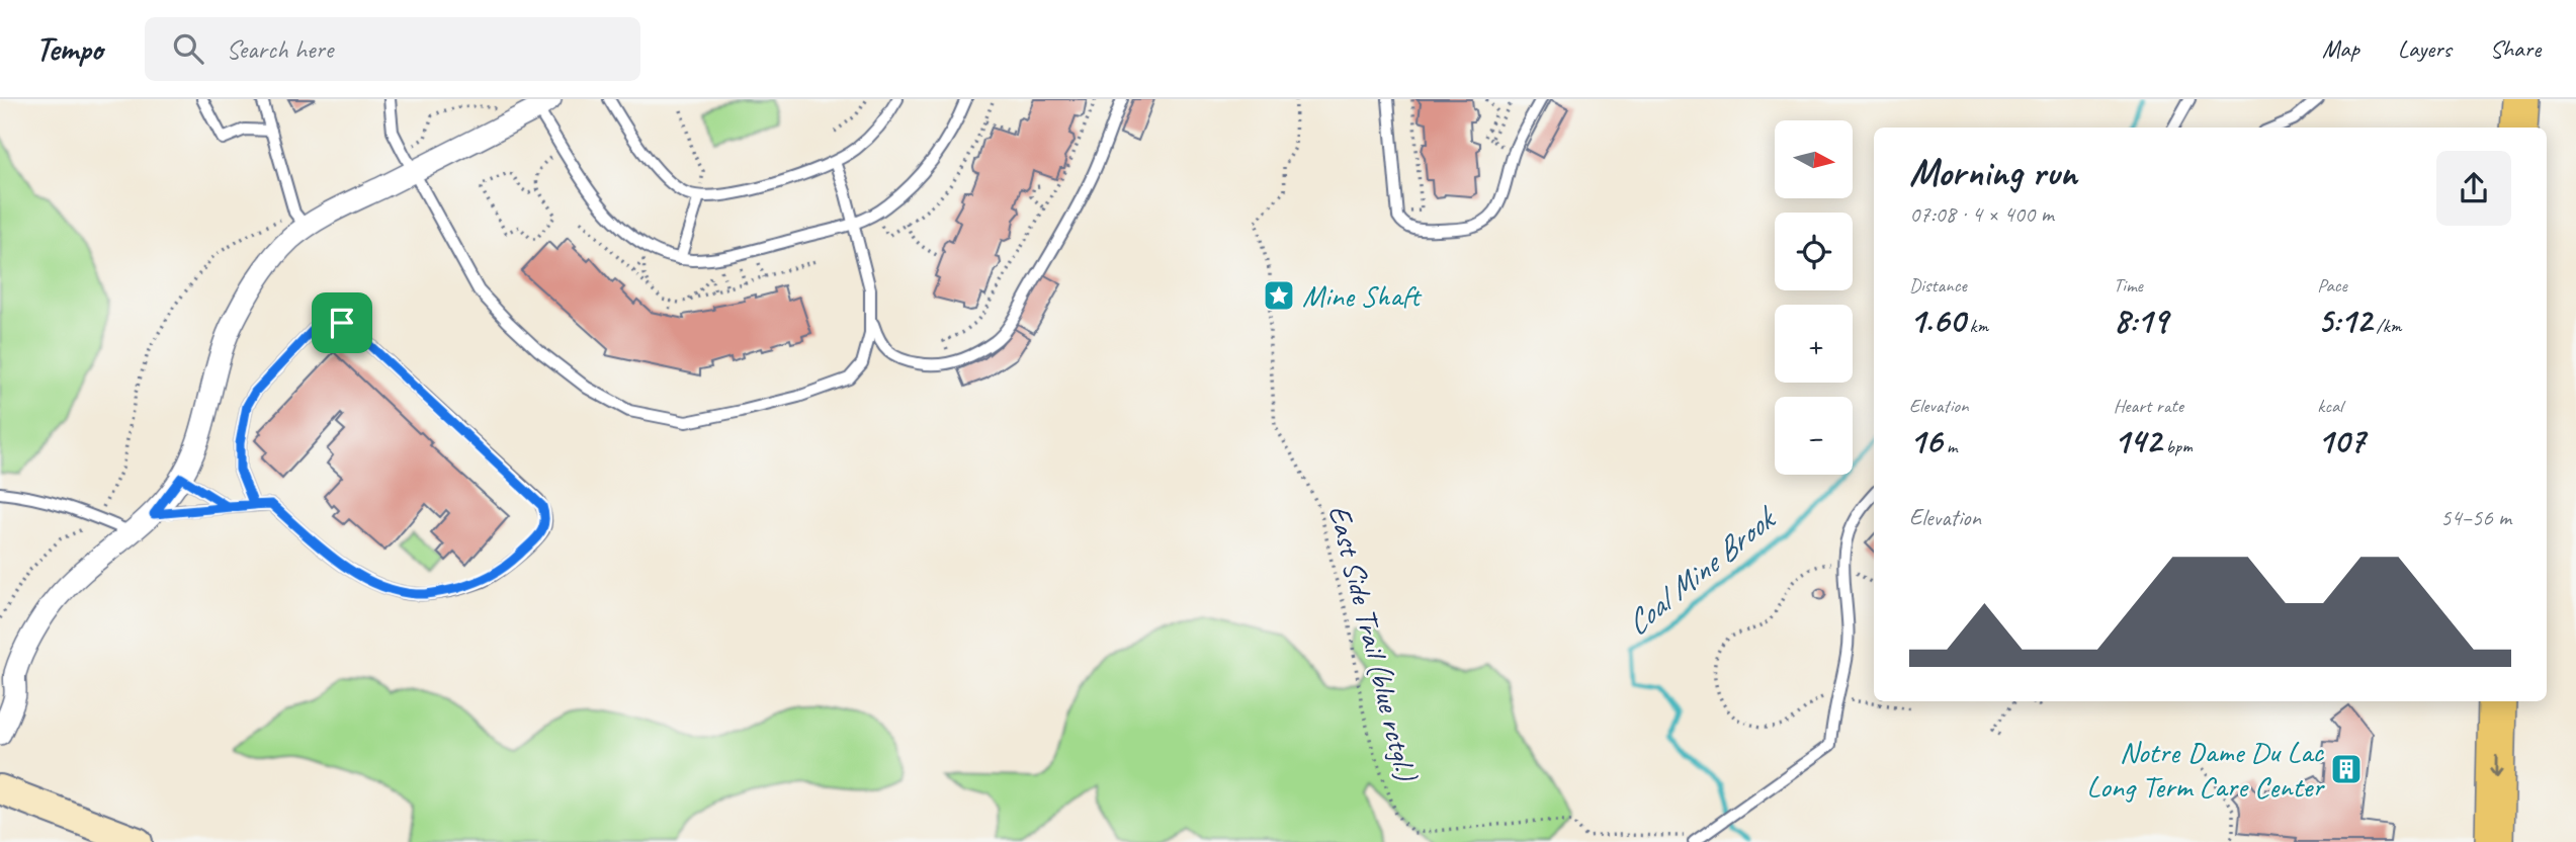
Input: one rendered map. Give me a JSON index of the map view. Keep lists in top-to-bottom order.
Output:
{
  "streets": {
    "path": ["East Side Trail (blue rctgl.)"]
  },
  "water": ["Coal Mine Brook"],
  "places": {
    "place": ["Mine Shaft"],
    "building": ["Notre Dame Du Lac Long Term Care Center"]
  },
  "north": "right",
  "page": {
    "header": "Tempo",
    "search": "Search here",
    "nav": ["Map", "Layers", "Share"],
    "map_buttons": ["+", "−"],
    "heading": ["Morning run", "07:08 · 4 × 400 m"],
    "stats": [
      ["Distance", "1.60 km"],
      ["Time", "8:19"],
      ["Pace", "5:12 /km"],
      ["Elevation", "16 m"],
      ["Heart rate", "142 bpm"],
      ["kcal", "107"]
    ],
    "chart": ["Elevation", "54–56 m"]
  }
}
